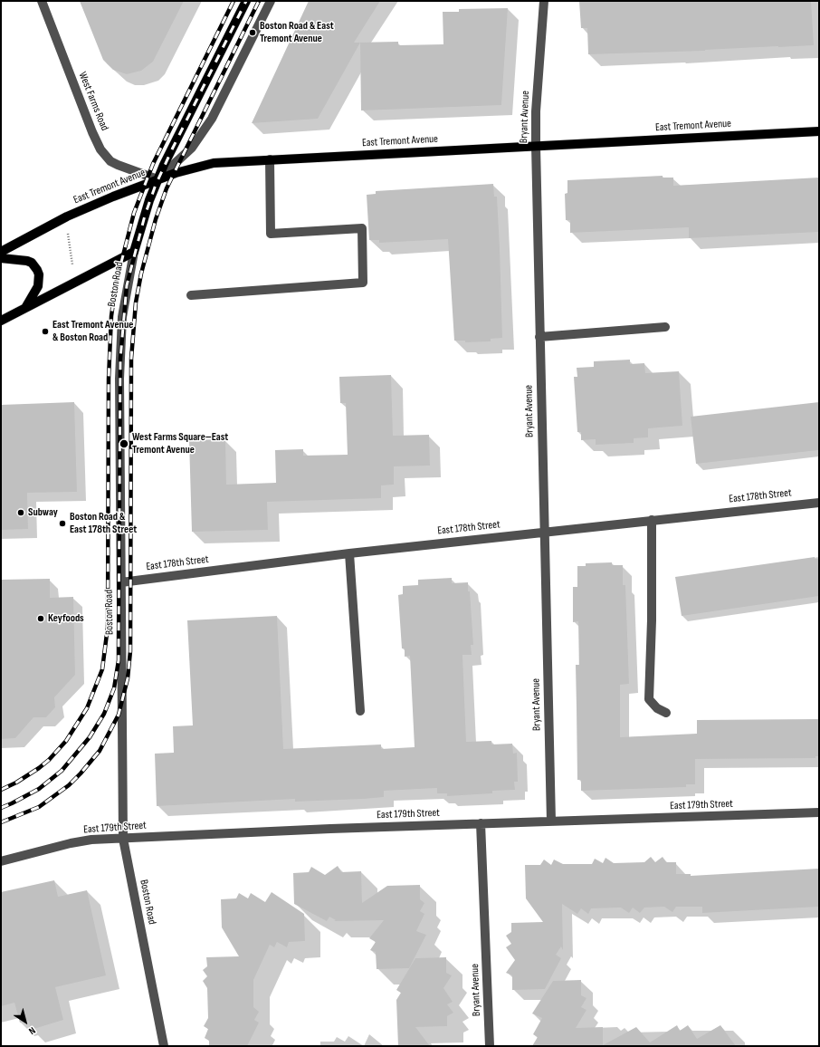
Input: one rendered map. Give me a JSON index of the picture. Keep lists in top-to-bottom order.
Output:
{
  "streets": {
    "main road": ["East Tremont Avenue", "Boston Road"],
    "street": [
      "West Farms Road",
      "Bryant Avenue",
      "East 178th Street",
      "East 179th Street"
    ]
  },
  "crossings": [
    ["West Farms Road", "East Tremont Avenue"],
    ["West Farms Road", "Boston Road"],
    ["Bryant Avenue", "East Tremont Avenue"],
    ["Bryant Avenue", "East 178th Street"],
    ["Bryant Avenue", "East 179th Street"],
    ["East Tremont Avenue", "Boston Road"],
    ["Boston Road", "East 178th Street"],
    ["Boston Road", "East 179th Street"]
  ],
  "places": [
    "Boston Road & East Tremont Avenue",
    "East Tremont Avenue & Boston Road",
    "West Farms Square–East Tremont Avenue",
    "Subway",
    "Boston Road & East 178th Street",
    "Keyfoods"
  ],
  "north": "bottom right"
}
